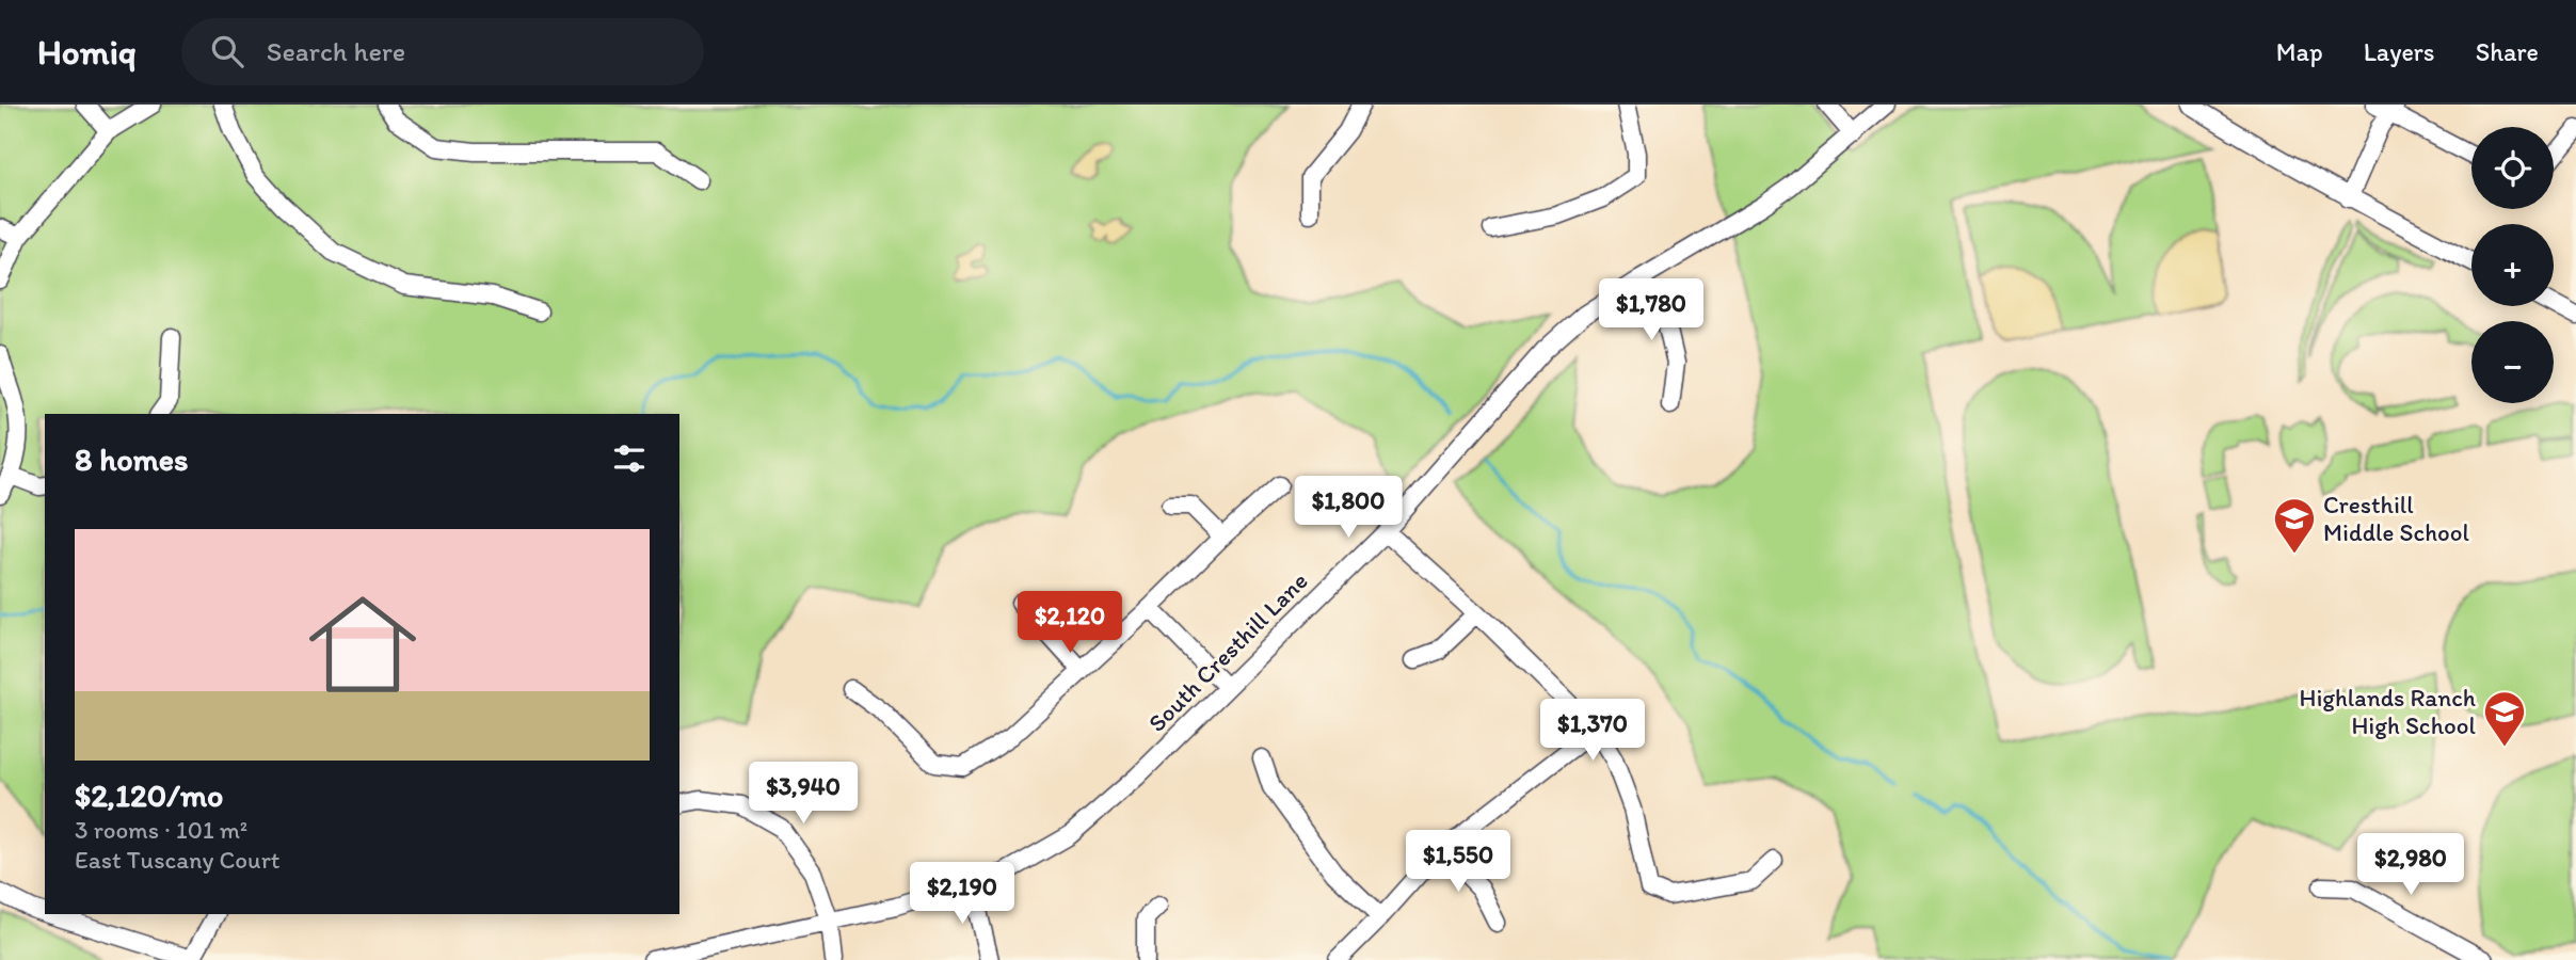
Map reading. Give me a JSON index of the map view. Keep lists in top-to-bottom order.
{
  "streets": {
    "street": ["South Cresthill Lane"]
  },
  "places": {
    "school or university": ["Cresthill Middle School", "Highlands Ranch High School"]
  },
  "page": {
    "header": "Homiq",
    "search": "Search here",
    "nav": ["Map", "Layers", "Share"],
    "map_buttons": ["+", "−"],
    "price": [
      "$1,780",
      "$1,800",
      "$2,120",
      "$1,370",
      "$3,940",
      "$1,550",
      "$2,980",
      "$2,190"
    ],
    "heading": "8 homes",
    "list": [
      {
        "name": "$2,120/mo",
        "note": "3 rooms · 101 m² · East Tuscany Court"
      }
    ]
  }
}
